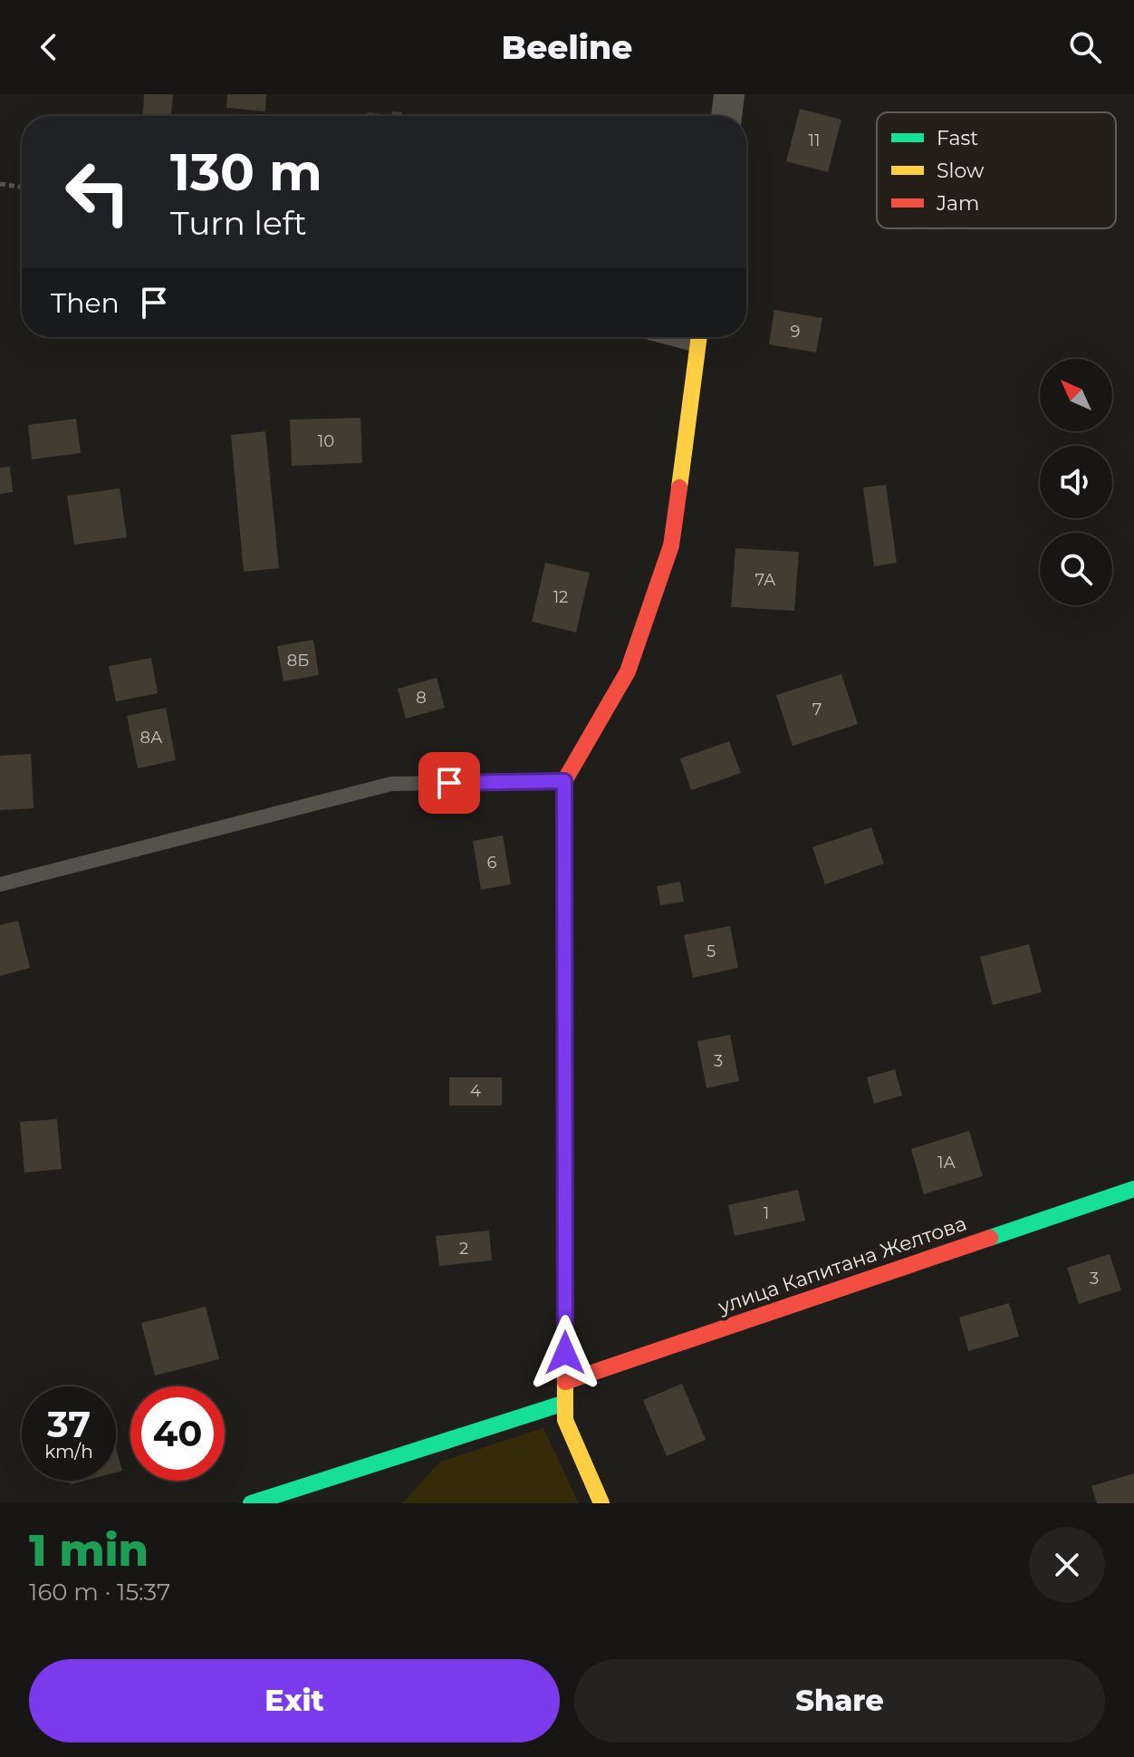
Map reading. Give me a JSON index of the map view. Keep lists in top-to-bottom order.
{
  "streets": {
    "street": ["улица Капитана Желтова"]
  },
  "house_numbers": [
    "11",
    "9",
    "10",
    "7А",
    "12",
    "8Б",
    "8",
    "7",
    "8А",
    "6",
    "5",
    "3",
    "4",
    "1А",
    "1",
    "2",
    "3"
  ],
  "legend": ["Fast", "Slow", "Jam"],
  "north": "top left",
  "page": {
    "header": "Beeline",
    "turn": ["130 m", "Turn left"],
    "then": "Then",
    "speed": "37 km/h",
    "limit": "40",
    "heading": ["1 min", "160 m · 15:37"],
    "buttons": ["Exit", "Share"]
  }
}
